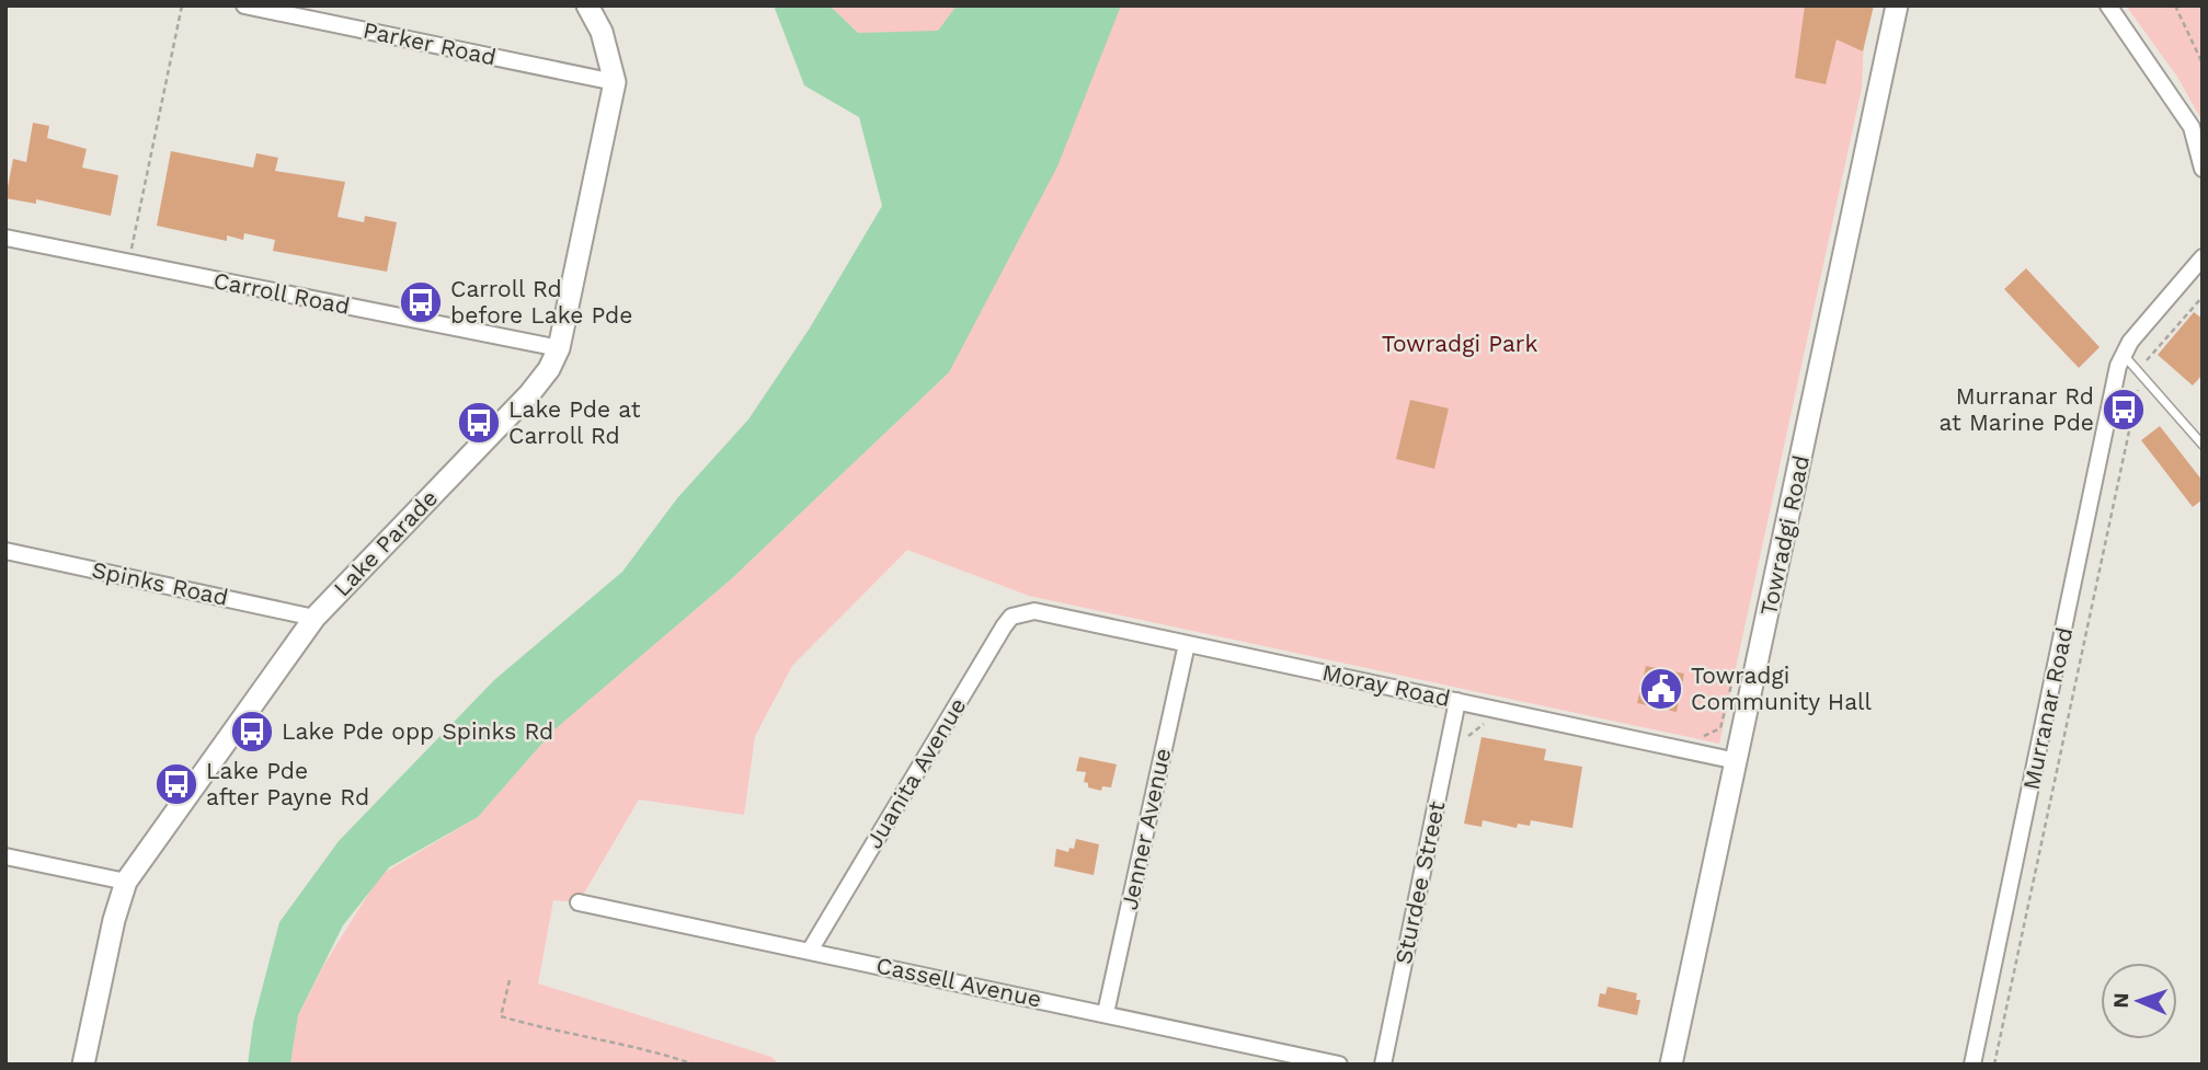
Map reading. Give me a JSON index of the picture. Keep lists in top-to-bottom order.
{
  "streets": {
    "main road": ["Towradgi Road", "Lake Parade"],
    "street": [
      "Parker Road",
      "Carroll Road",
      "Spinks Road",
      "Moray Road",
      "Murranar Road",
      "Juanita Avenue",
      "Jenner Avenue",
      "Sturdee Street",
      "Cassell Avenue"
    ]
  },
  "crossings": [
    ["Parker Road", "Lake Parade"],
    ["Carroll Road", "Lake Parade"],
    ["Towradgi Road", "Moray Road"],
    ["Lake Parade", "Spinks Road"],
    ["Moray Road", "Juanita Avenue"],
    ["Moray Road", "Jenner Avenue"],
    ["Moray Road", "Sturdee Street"],
    ["Juanita Avenue", "Cassell Avenue"],
    ["Jenner Avenue", "Cassell Avenue"]
  ],
  "parks": ["Towradgi Park"],
  "places": {
    "bus stop": [
      "Carroll Rd before Lake Pde",
      "Murranar Rd at Marine Pde",
      "Lake Pde at Carroll Rd",
      "Lake Pde opp Spinks Rd",
      "Lake Pde after Payne Rd"
    ],
    "public building": ["Towradgi Community Hall"]
  },
  "north": "left"
}
